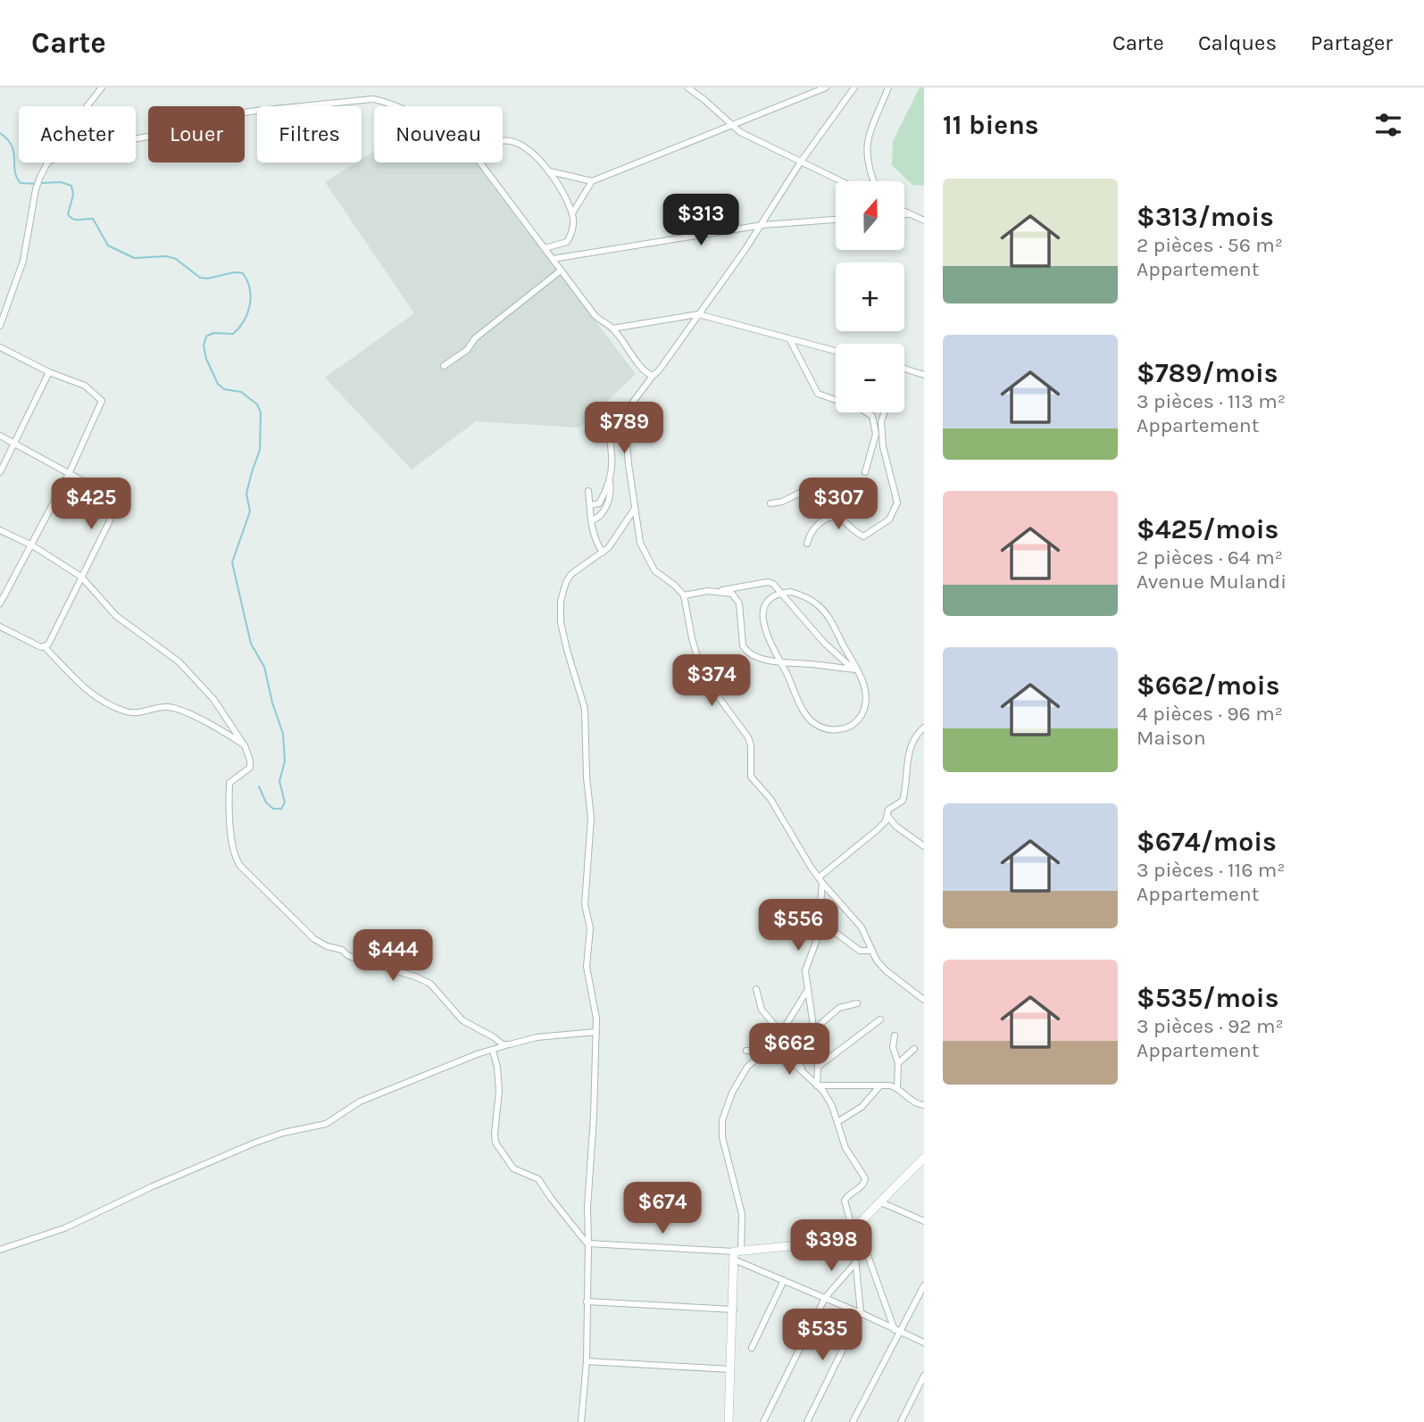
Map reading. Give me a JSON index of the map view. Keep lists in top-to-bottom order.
{
  "north": "top",
  "page": {
    "header": "Carte",
    "nav": ["Carte", "Calques", "Partager"],
    "heading": "11 biens",
    "chip": [
      "Acheter",
      "Louer",
      "Filtres",
      "Nouveau"
    ],
    "list": [
      {
        "name": "$313/mois",
        "note": "2 pièces · 56 m² · Appartement"
      },
      {
        "name": "$789/mois",
        "note": "3 pièces · 113 m² · Appartement"
      },
      {
        "name": "$425/mois",
        "note": "2 pièces · 64 m² · Avenue Mulandi"
      },
      {
        "name": "$662/mois",
        "note": "4 pièces · 96 m² · Maison"
      },
      {
        "name": "$674/mois",
        "note": "3 pièces · 116 m² · Appartement"
      },
      {
        "name": "$535/mois",
        "note": "3 pièces · 92 m² · Appartement"
      }
    ],
    "map_buttons": ["+", "−"],
    "price": [
      "$313",
      "$789",
      "$425",
      "$307",
      "$374",
      "$556",
      "$444",
      "$662",
      "$674",
      "$398",
      "$535"
    ]
  }
}
